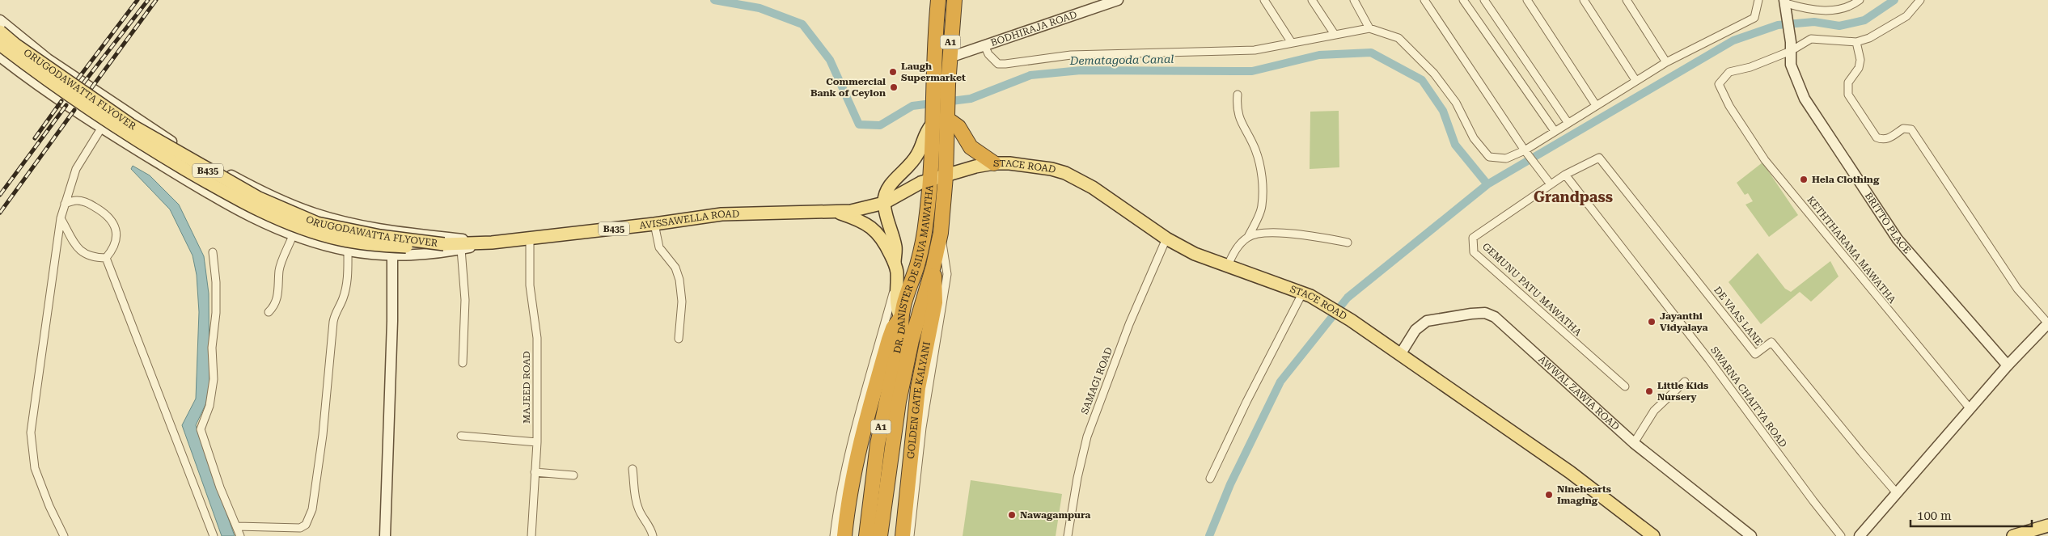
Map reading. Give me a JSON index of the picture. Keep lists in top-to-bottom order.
{
  "streets": {
    "highway": ["A1", "DR. DANISTER DE SILVA MAWATHA", "GOLDEN GATE KALYANI"],
    "main road": [
      "ORUGODAWATTA FLYOVER",
      "STACE ROAD",
      "B435",
      "AVISSAWELLA ROAD"
    ],
    "street": [
      "BODHIRAJA ROAD",
      "BRITTO PLACE",
      "KETHTHARAMA MAWATHA",
      "GEMUNU PATU MAWATHA",
      "DE VAAS LANE",
      "SAMAGI ROAD",
      "MAJEED ROAD",
      "AWWAL ZAWIA ROAD",
      "SWARNA CHAITYA ROAD"
    ]
  },
  "crossings": [
    ["BODHIRAJA ROAD", "DR. DANISTER DE SILVA MAWATHA"],
    ["ORUGODAWATTA FLYOVER", "AVISSAWELLA ROAD"],
    ["STACE ROAD", "AVISSAWELLA ROAD"],
    ["STACE ROAD", "DR. DANISTER DE SILVA MAWATHA"],
    ["STACE ROAD", "SAMAGI ROAD"],
    ["STACE ROAD", "AWWAL ZAWIA ROAD"],
    ["AVISSAWELLA ROAD", "DR. DANISTER DE SILVA MAWATHA"],
    ["AVISSAWELLA ROAD", "MAJEED ROAD"],
    ["BRITTO PLACE", "KETHTHARAMA MAWATHA"],
    ["DR. DANISTER DE SILVA MAWATHA", "GOLDEN GATE KALYANI"],
    ["GEMUNU PATU MAWATHA", "DE VAAS LANE"],
    ["GEMUNU PATU MAWATHA", "SWARNA CHAITYA ROAD"]
  ],
  "districts": ["Grandpass"],
  "water": ["Dematagoda Canal"],
  "places": [
    "Laugh Supermarket",
    "Commercial Bank of Ceylon",
    "Hela Clothing",
    "Jayanthi Vidyalaya",
    "Little Kids Nursery",
    "Ninehearts Imaging",
    "Nawagampura"
  ],
  "scale_bar": "100 m"
}
